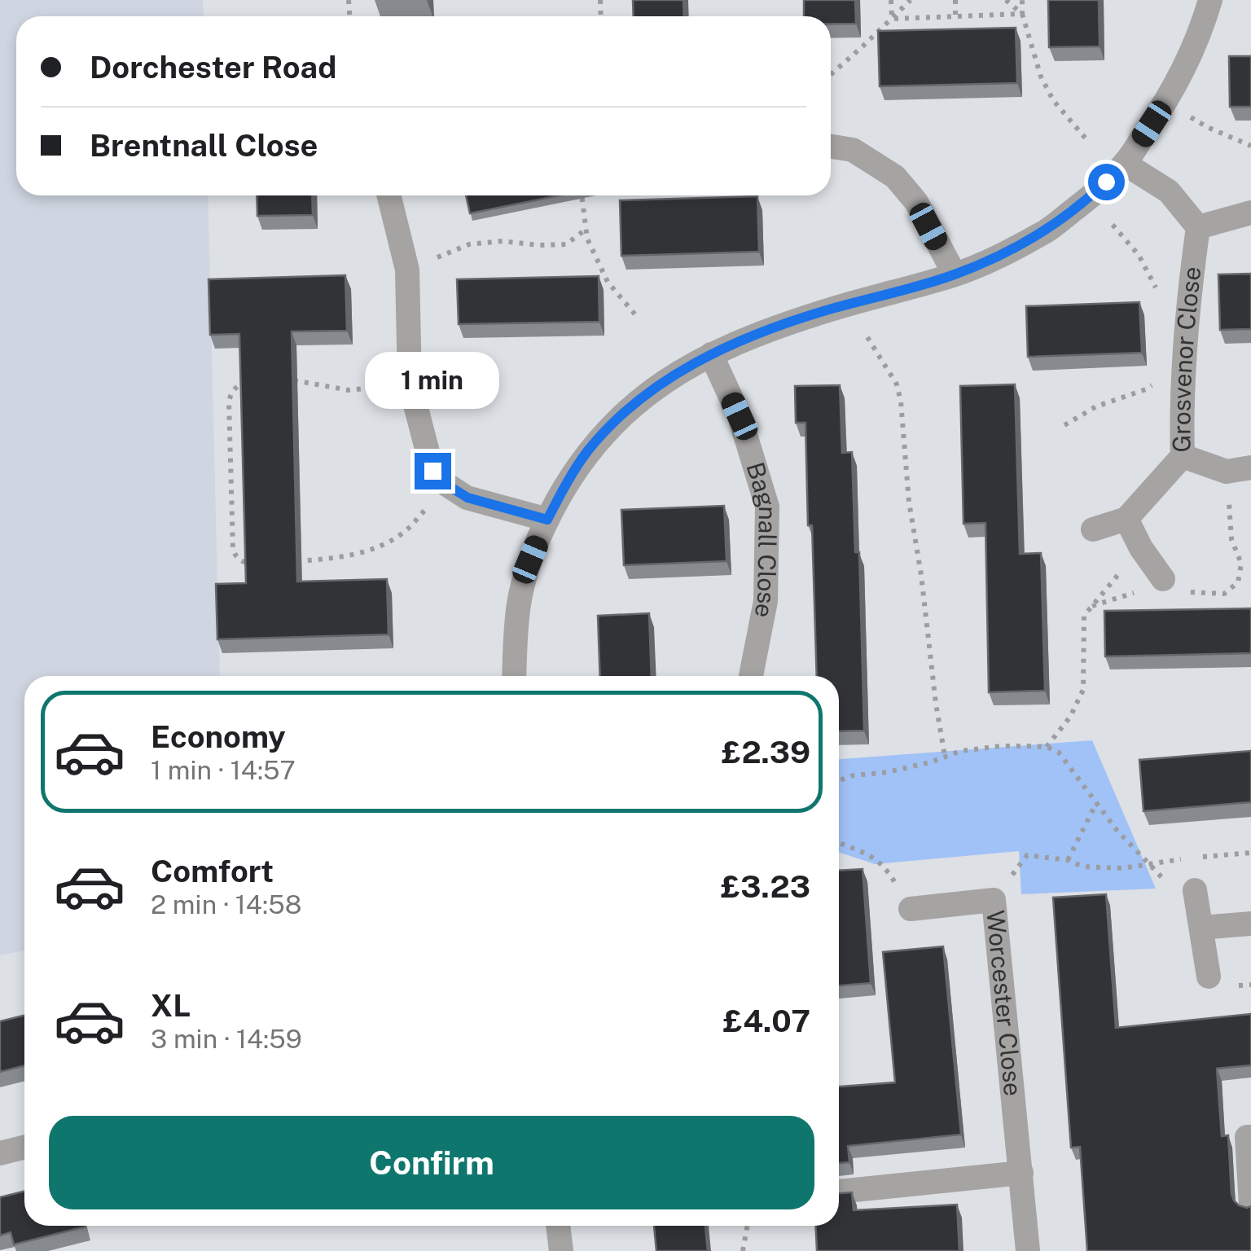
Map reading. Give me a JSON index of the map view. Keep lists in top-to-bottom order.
{
  "streets": {
    "street": ["Grosvenor Close", "Bagnall Close", "Worcester Close"]
  },
  "page": {
    "banner": ["Dorchester Road", "Brentnall Close"],
    "bubble": "1 min",
    "list": [
      {
        "name": "Economy",
        "note": "1 min · 14:57",
        "value": "£2.39"
      },
      {
        "name": "Comfort",
        "note": "2 min · 14:58",
        "value": "£3.23"
      },
      {
        "name": "XL",
        "note": "3 min · 14:59",
        "value": "£4.07"
      }
    ],
    "buttons": "Confirm"
  }
}
